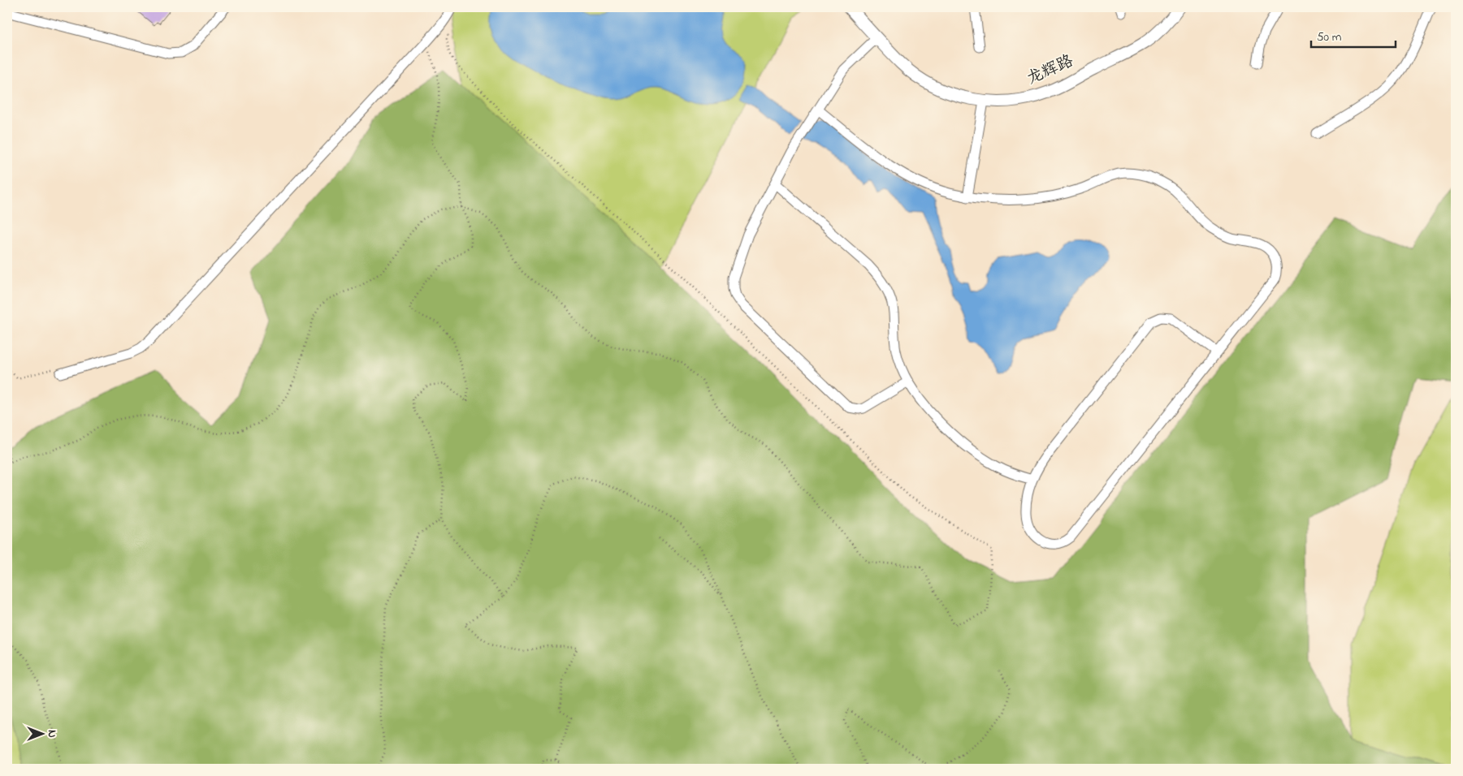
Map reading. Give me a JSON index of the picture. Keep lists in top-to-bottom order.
{
  "streets": {
    "street": ["龙辉路"]
  },
  "scale_bar": "50 m",
  "north": "right"
}
